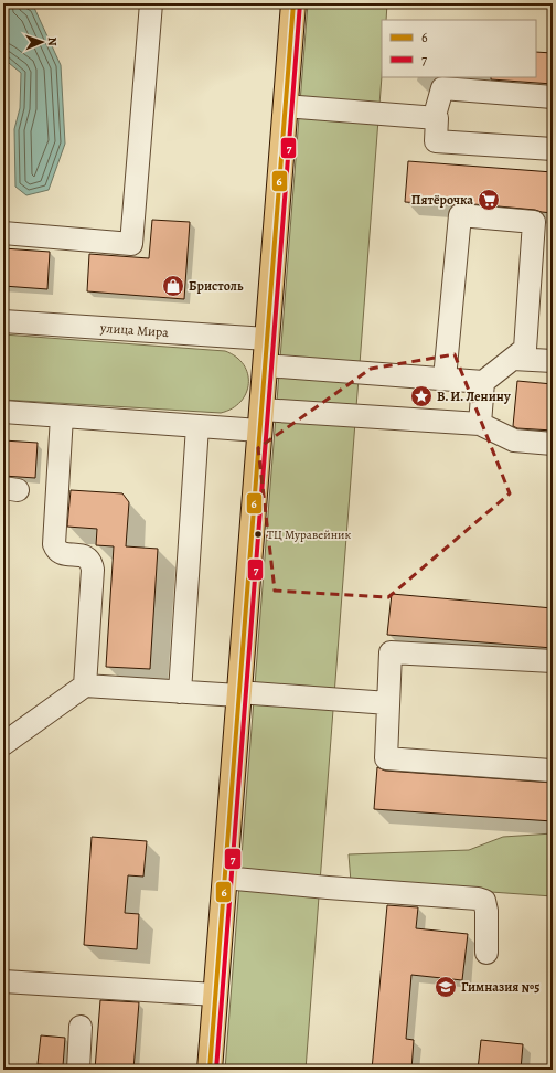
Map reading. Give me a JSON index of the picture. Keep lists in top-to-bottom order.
{
  "streets": {
    "street": ["улица Мира"]
  },
  "places": {
    "supermarket": ["Пятёрочка"],
    "shop": ["Бристоль"],
    "place": ["В. И. Ленину"],
    "other": ["ТЦ Муравейник"],
    "school or university": ["Гимназия №5"]
  },
  "lines": ["transit line 6", "transit line 7"],
  "legend": ["6", "7"],
  "north": "right"
}
